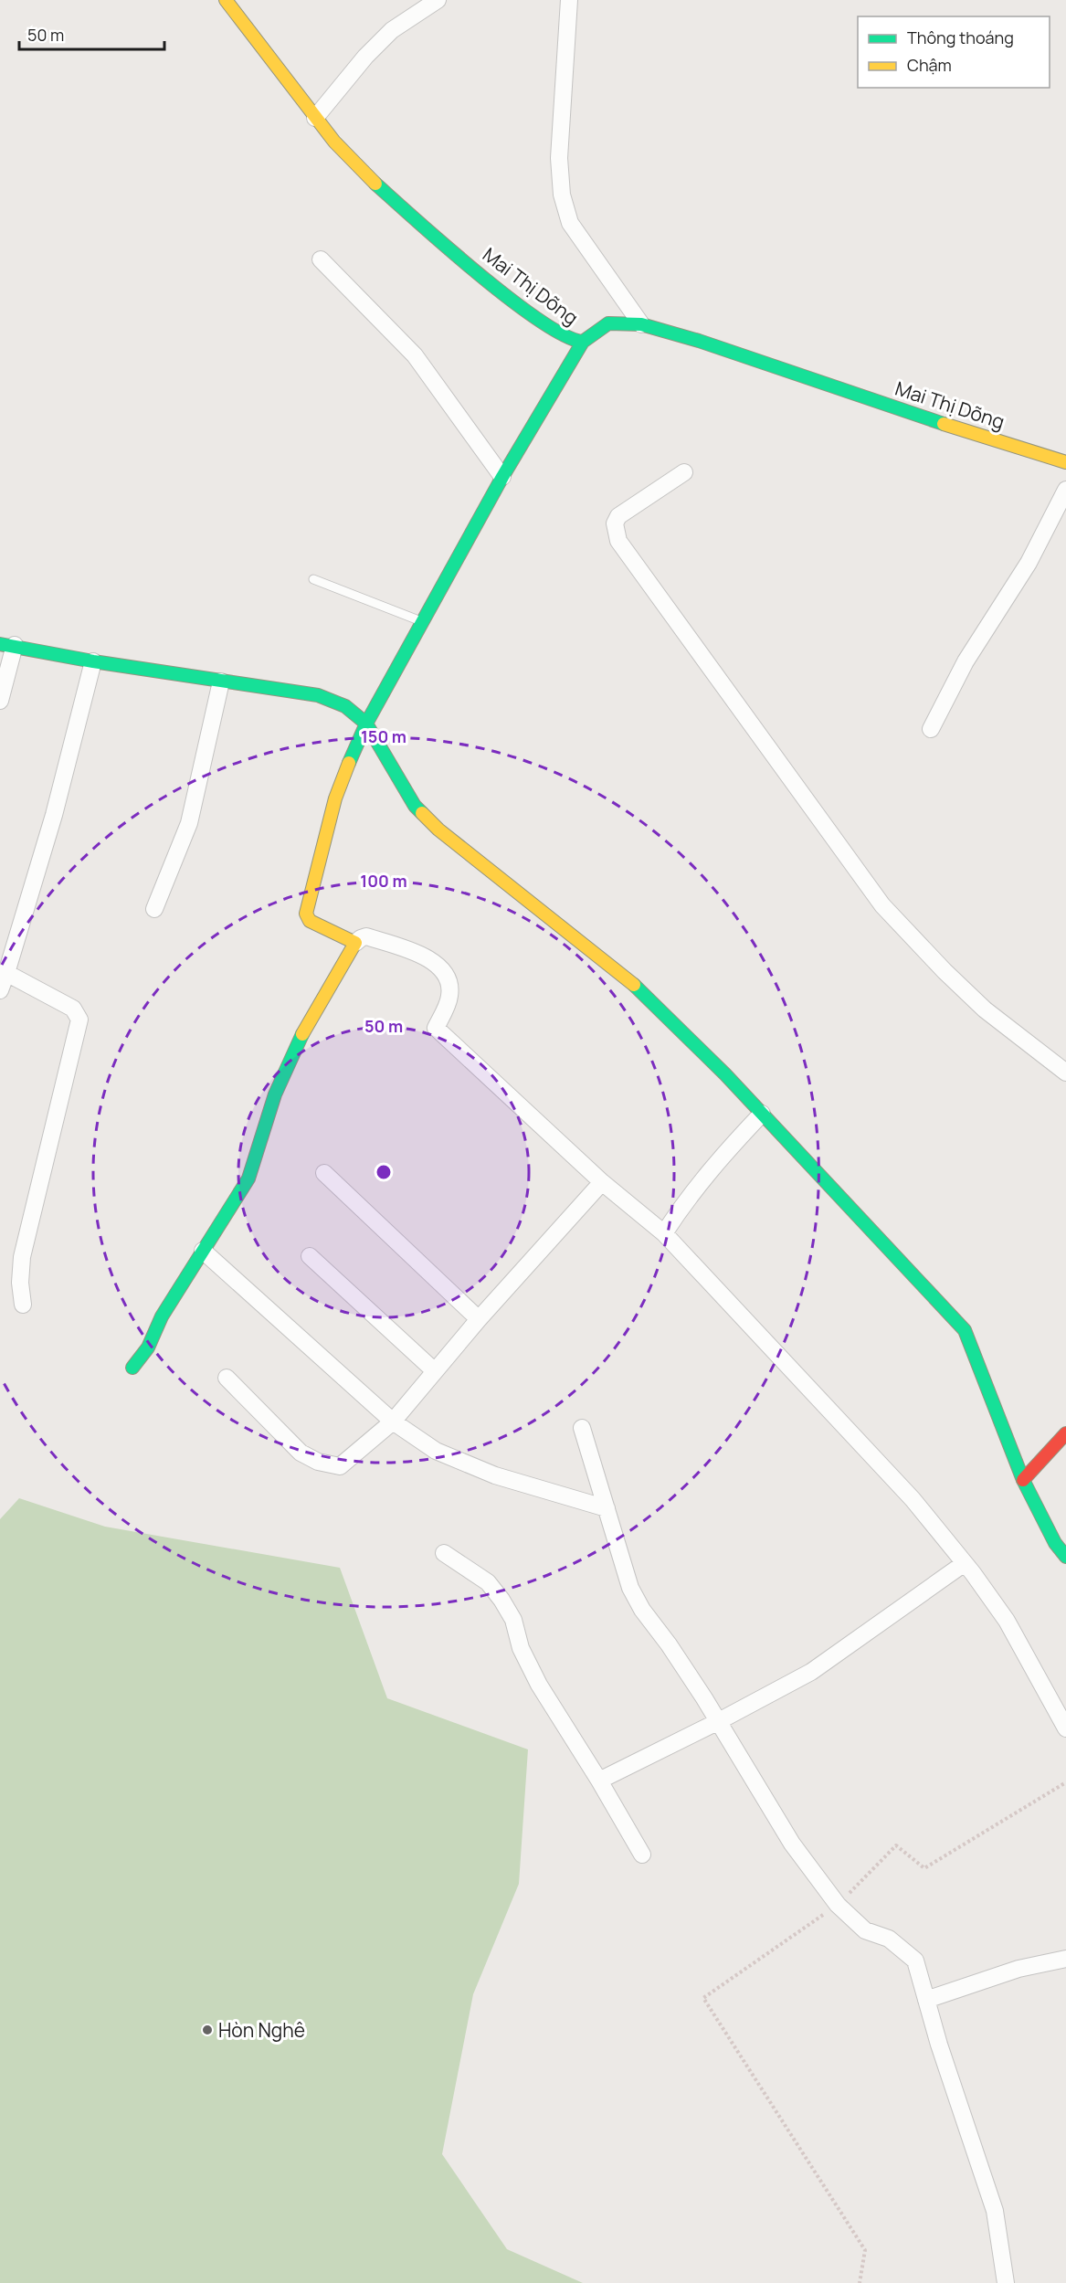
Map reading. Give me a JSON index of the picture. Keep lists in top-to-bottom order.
{
  "streets": {
    "street": ["Mai Thị Dõng"]
  },
  "places": ["Hòn Nghê"],
  "legend": ["Thông thoáng", "Chậm"],
  "scale_bar": "50 m",
  "rings": ["150 m", "100 m", "50 m"]
}
